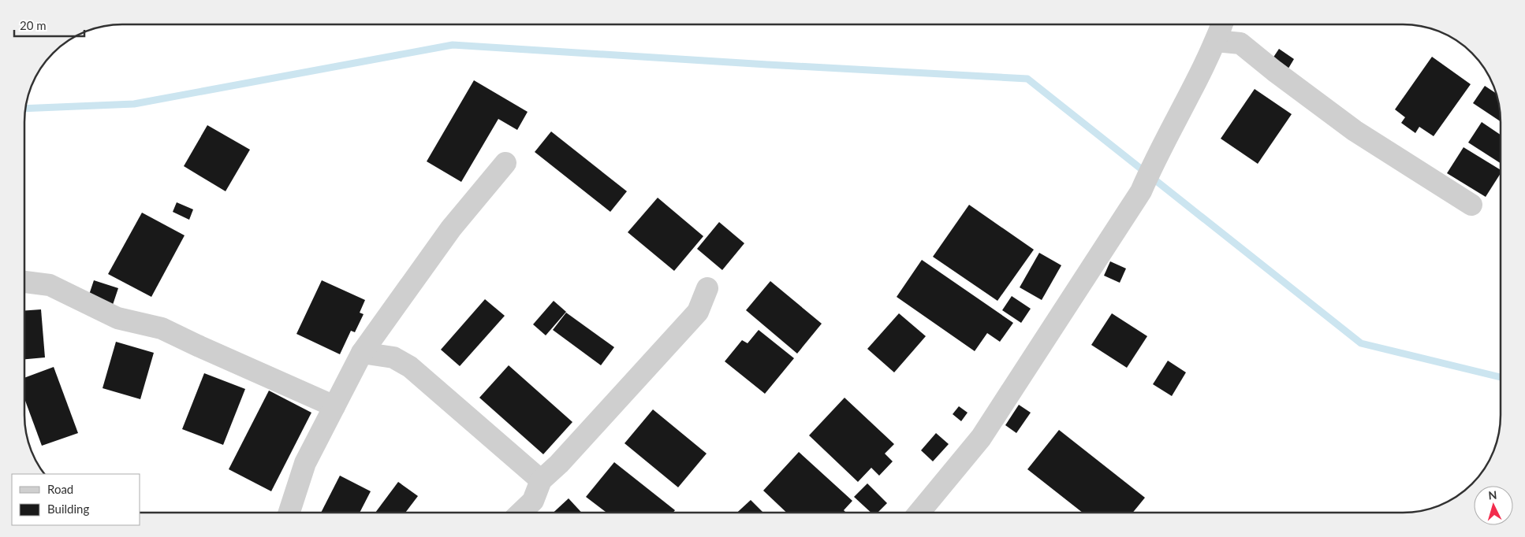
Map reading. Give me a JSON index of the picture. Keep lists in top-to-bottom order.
{
  "legend": ["Road", "Building"],
  "scale_bar": "20 m",
  "north": "top"
}
